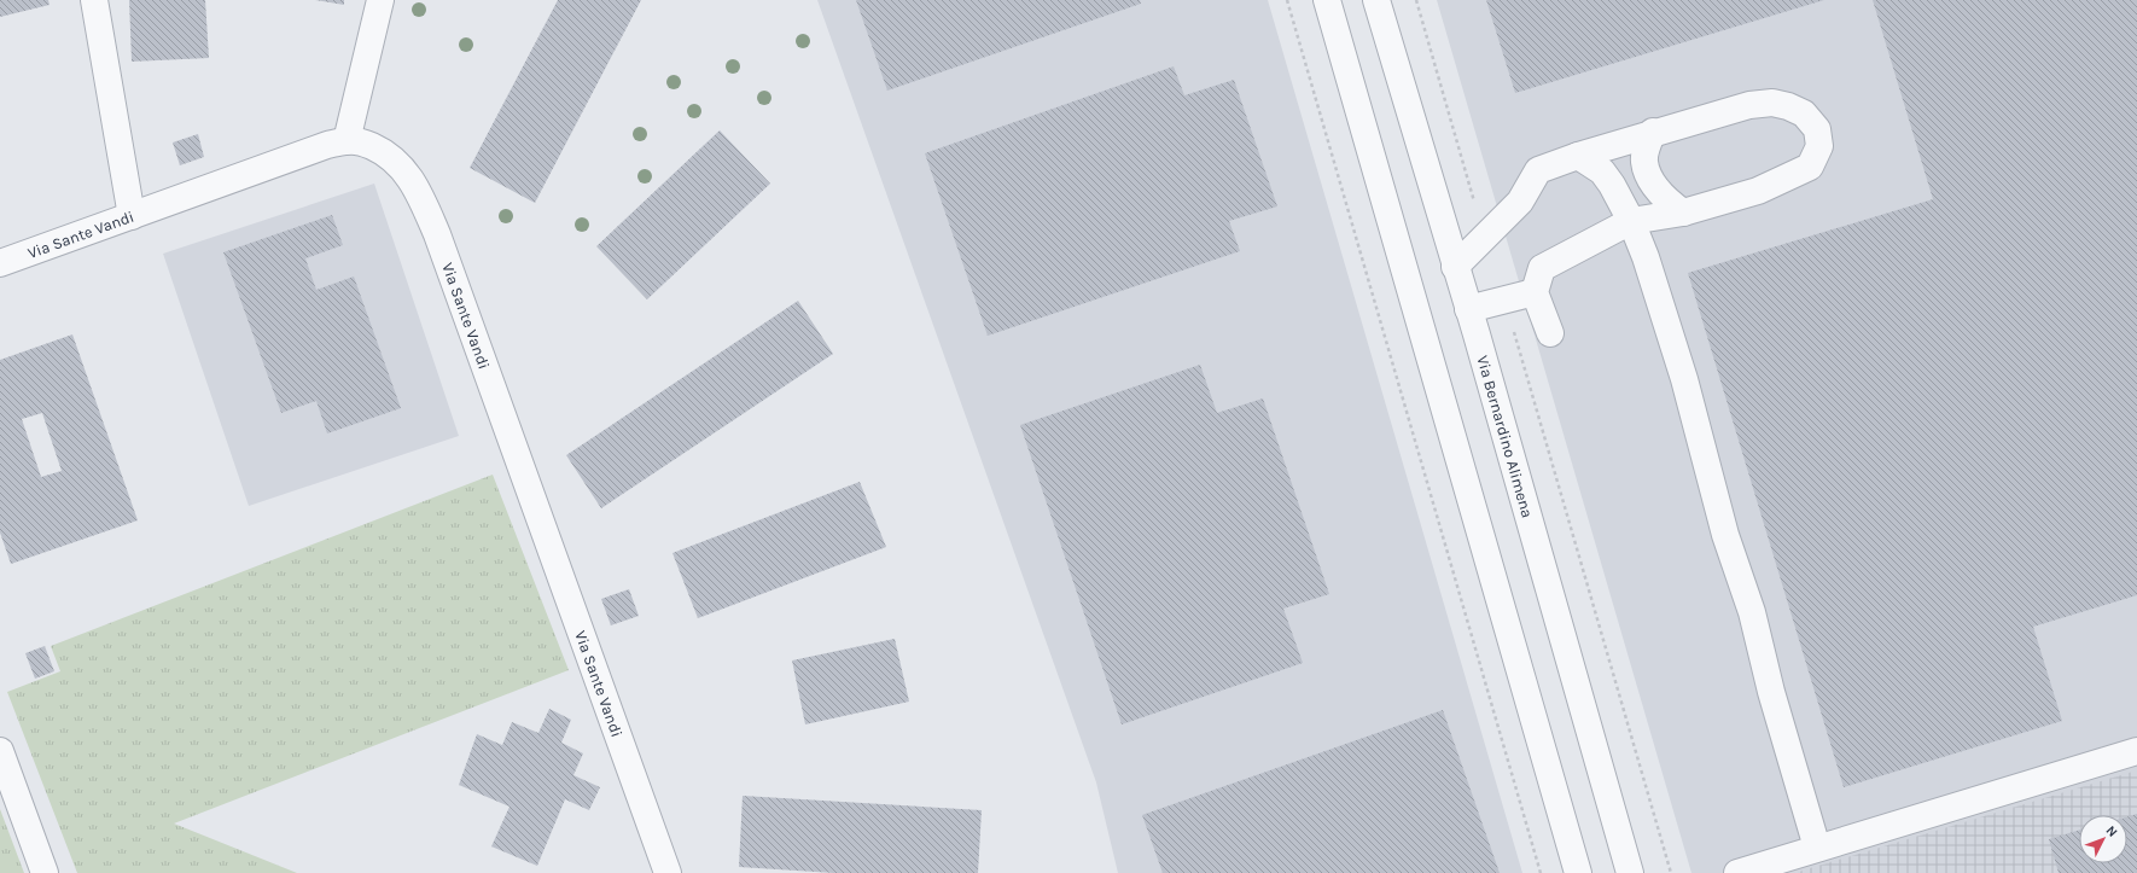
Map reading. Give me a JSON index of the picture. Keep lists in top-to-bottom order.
{
  "streets": {
    "street": ["Via Sante Vandi", "Via Bernardino Alimena"]
  },
  "north": "top right"
}
